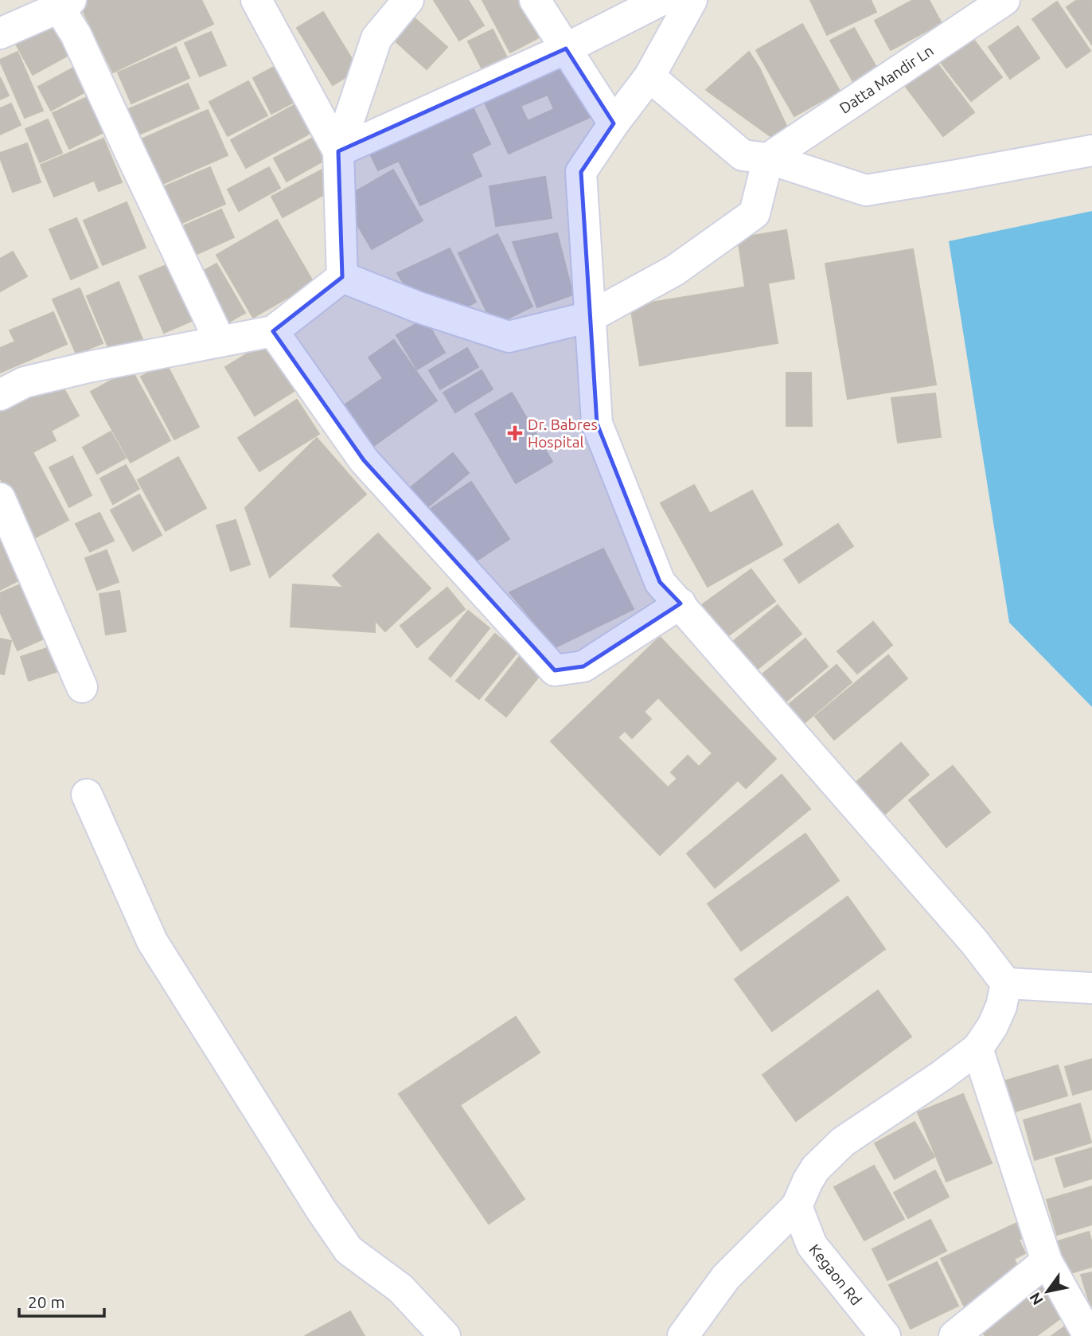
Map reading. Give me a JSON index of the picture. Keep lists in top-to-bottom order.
{
  "streets": {
    "street": ["Datta Mandir Ln", "Kegaon Rd"]
  },
  "places": {
    "health": ["Dr. Babres Hospital"]
  },
  "scale_bar": "20 m",
  "north": "bottom left"
}
